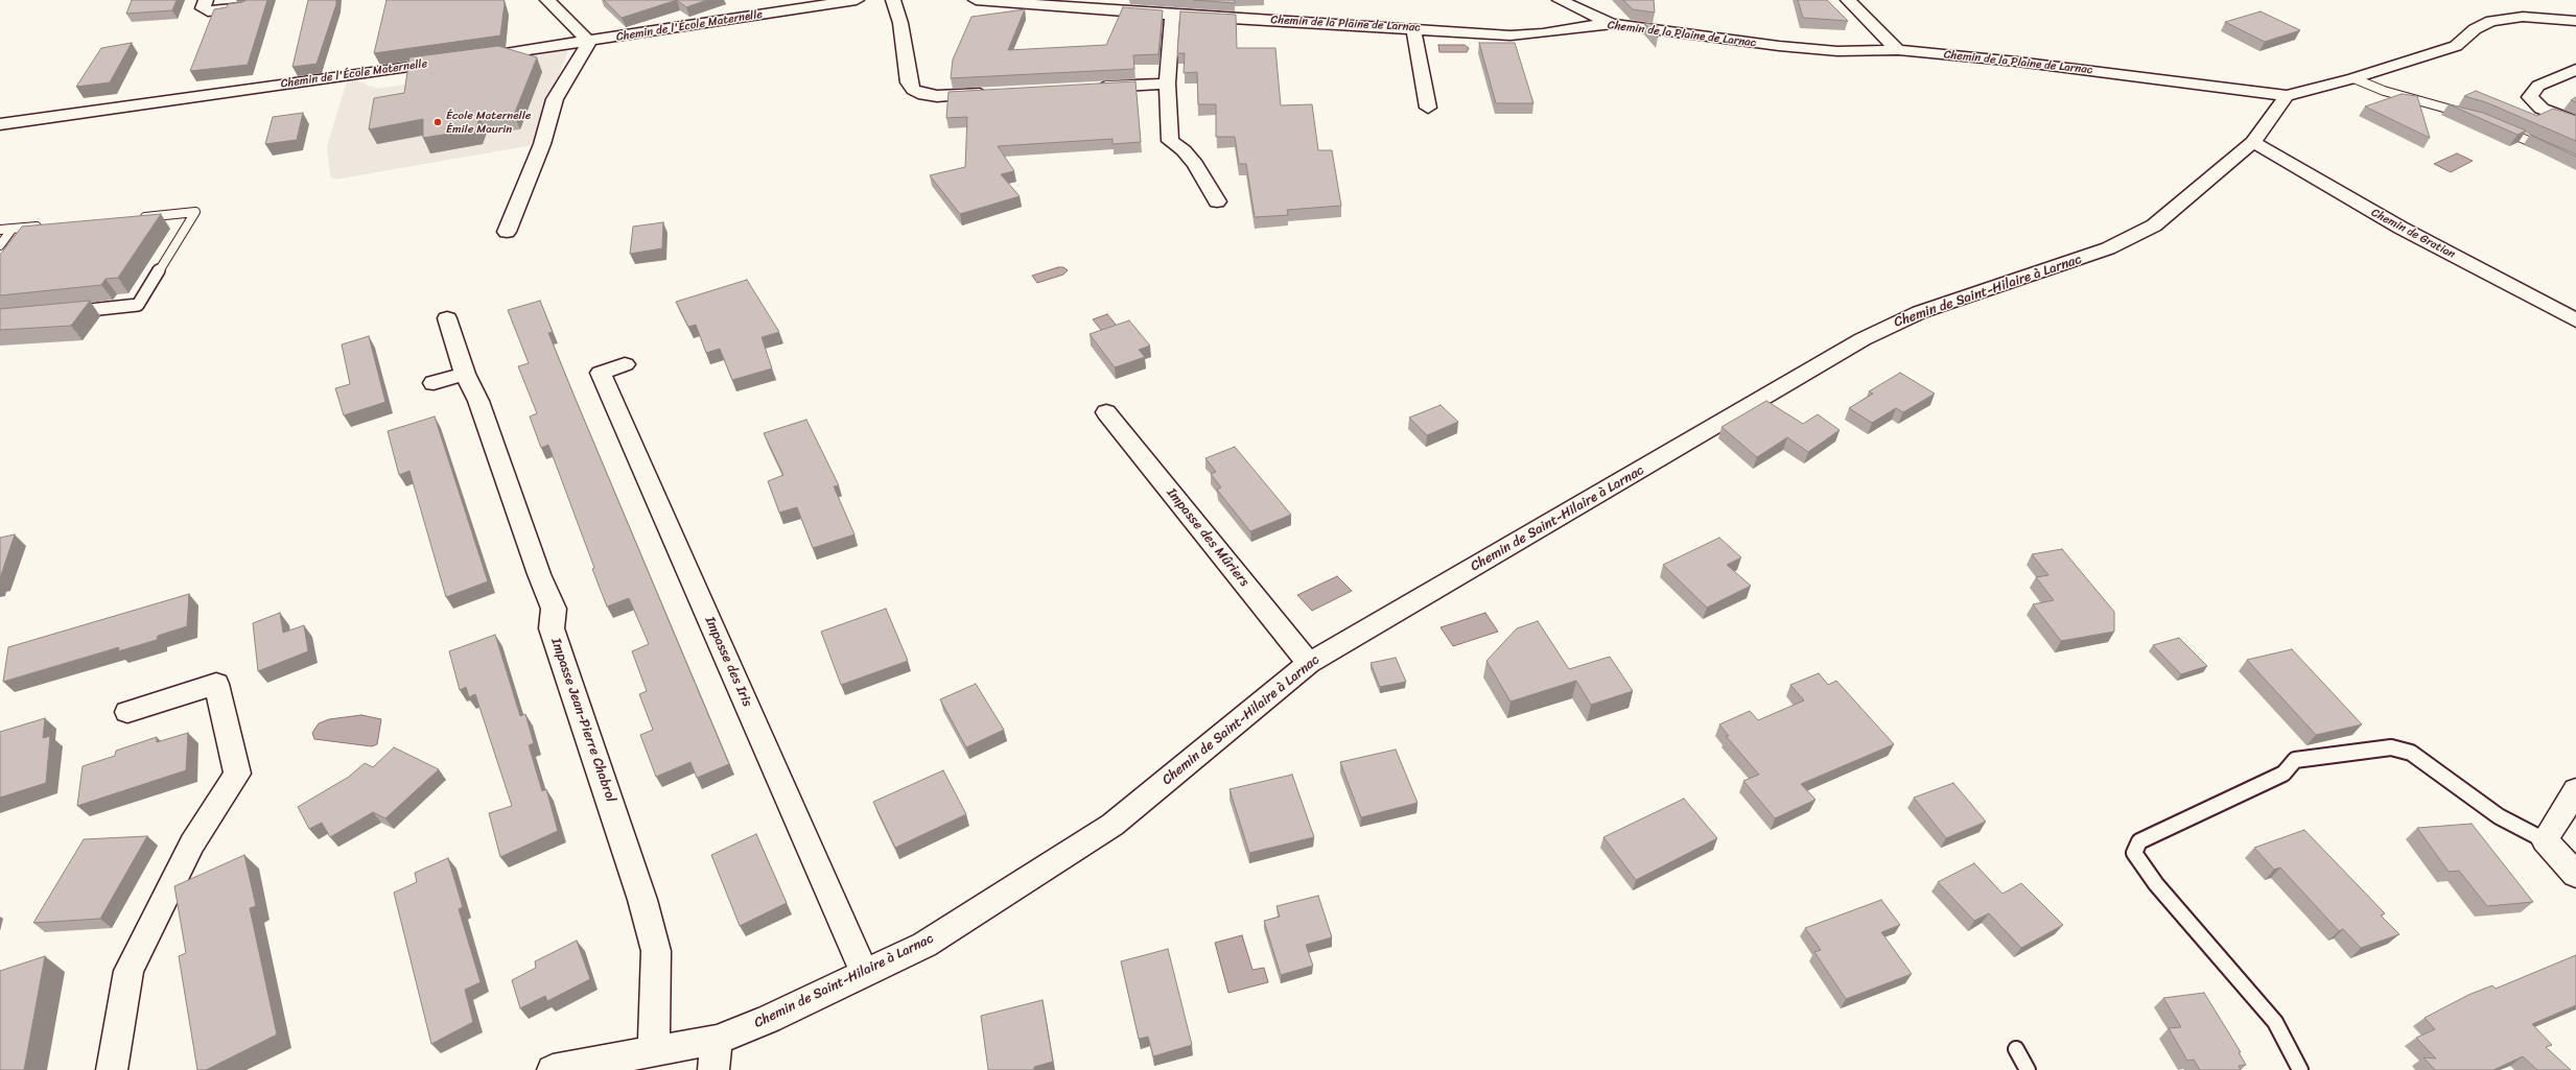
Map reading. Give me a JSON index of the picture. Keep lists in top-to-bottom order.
{
  "streets": {
    "street": [
      "Chemin de la Plaine de Larnac",
      "Chemin de l'École Maternelle",
      "Chemin de Gratian",
      "Chemin de Saint-Hilaire à Larnac",
      "Impasse des Mûriers",
      "Impasse des Iris",
      "Impasse Jean-Pierre Chabrol"
    ]
  },
  "crossings": [
    ["Chemin de la Plaine de Larnac", "Chemin de Saint-Hilaire à Larnac"],
    ["Chemin de Gratian", "Chemin de Saint-Hilaire à Larnac"],
    ["Chemin de Saint-Hilaire à Larnac", "Impasse des Mûriers"],
    ["Chemin de Saint-Hilaire à Larnac", "Impasse des Iris"],
    ["Chemin de Saint-Hilaire à Larnac", "Impasse Jean-Pierre Chabrol"]
  ],
  "places": ["École Maternelle Émile Maurin"]
}
